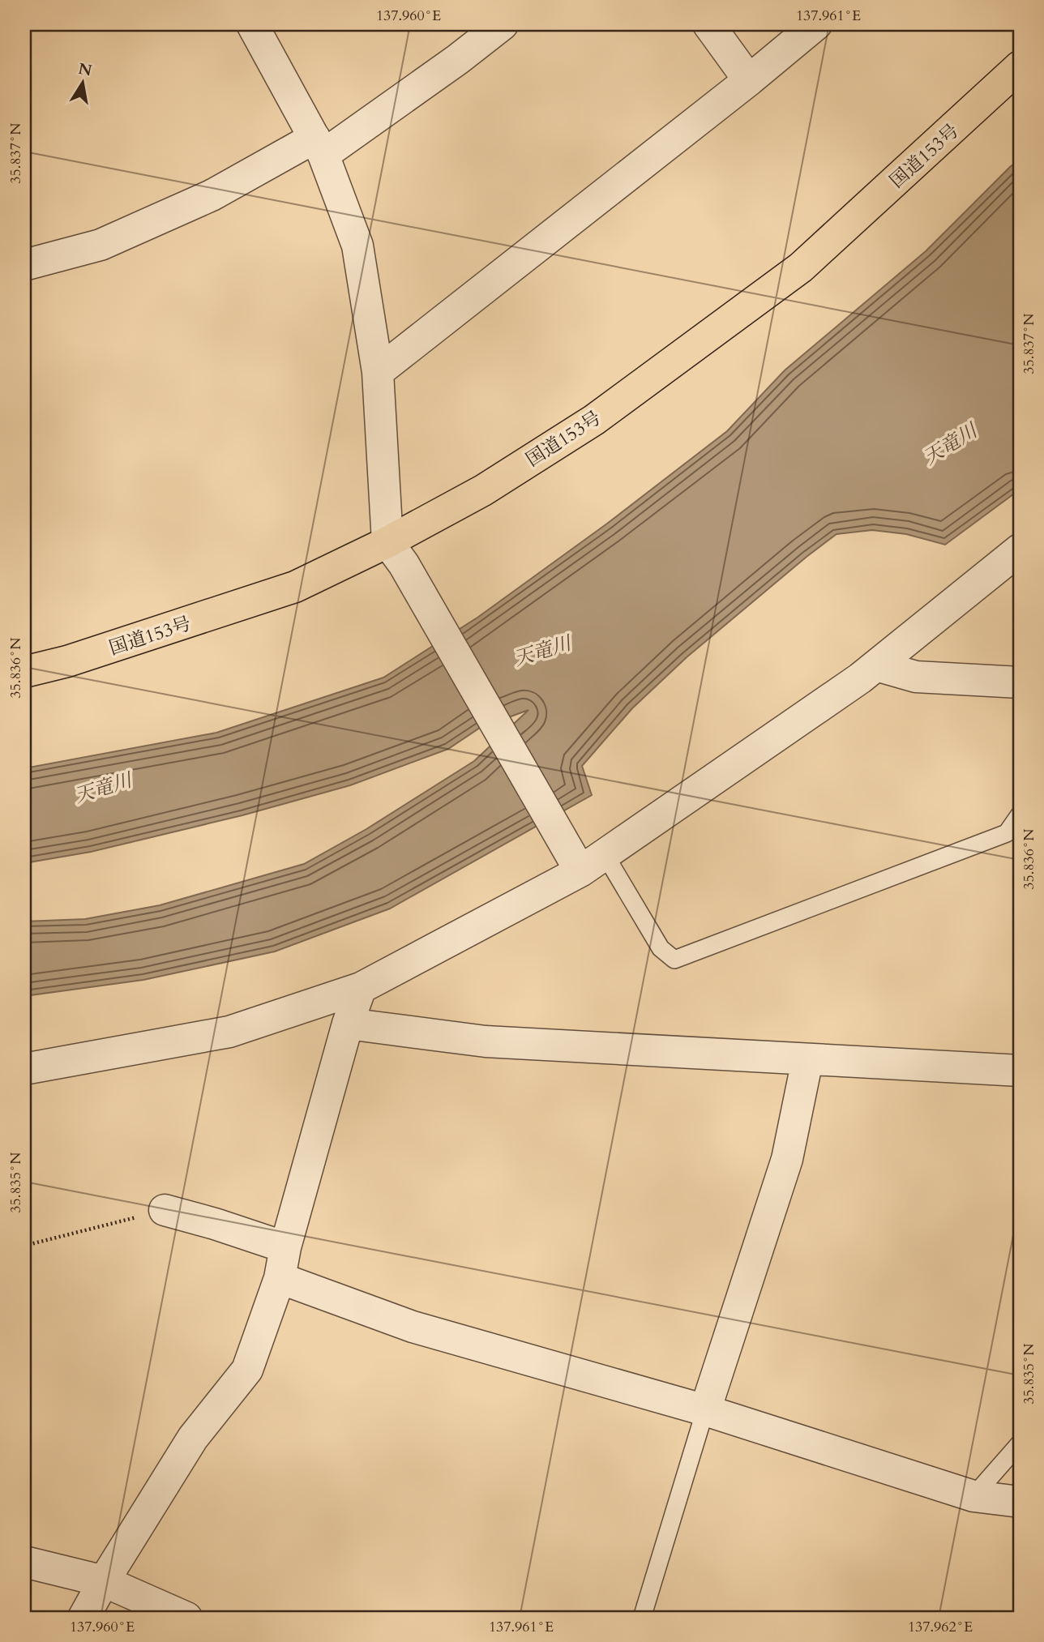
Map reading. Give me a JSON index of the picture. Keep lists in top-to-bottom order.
{
  "streets": {
    "highway": ["国道153号"]
  },
  "water": ["天竜川"],
  "north": "top",
  "coordinates": [
    "137.960°E",
    "137.961°E",
    "35.837°N",
    "35.836°N",
    "35.835°N",
    "137.962°E"
  ]
}
